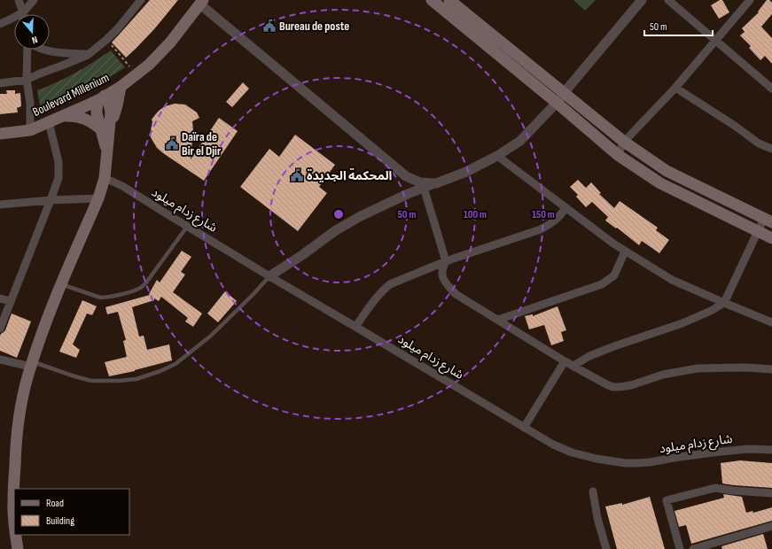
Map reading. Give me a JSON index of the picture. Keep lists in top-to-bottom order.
{
  "streets": {
    "main road": ["Boulevard Millenium"],
    "street": ["شارع زدام ميلود"]
  },
  "places": {
    "public building": ["Bureau de poste", "Daïra de Bir el Djir", "المحكمة الجديدة"]
  },
  "legend": ["Road", "Building"],
  "scale_bar": "50 m",
  "north": "bottom",
  "rings": ["50 m", "100 m", "150 m"]
}
